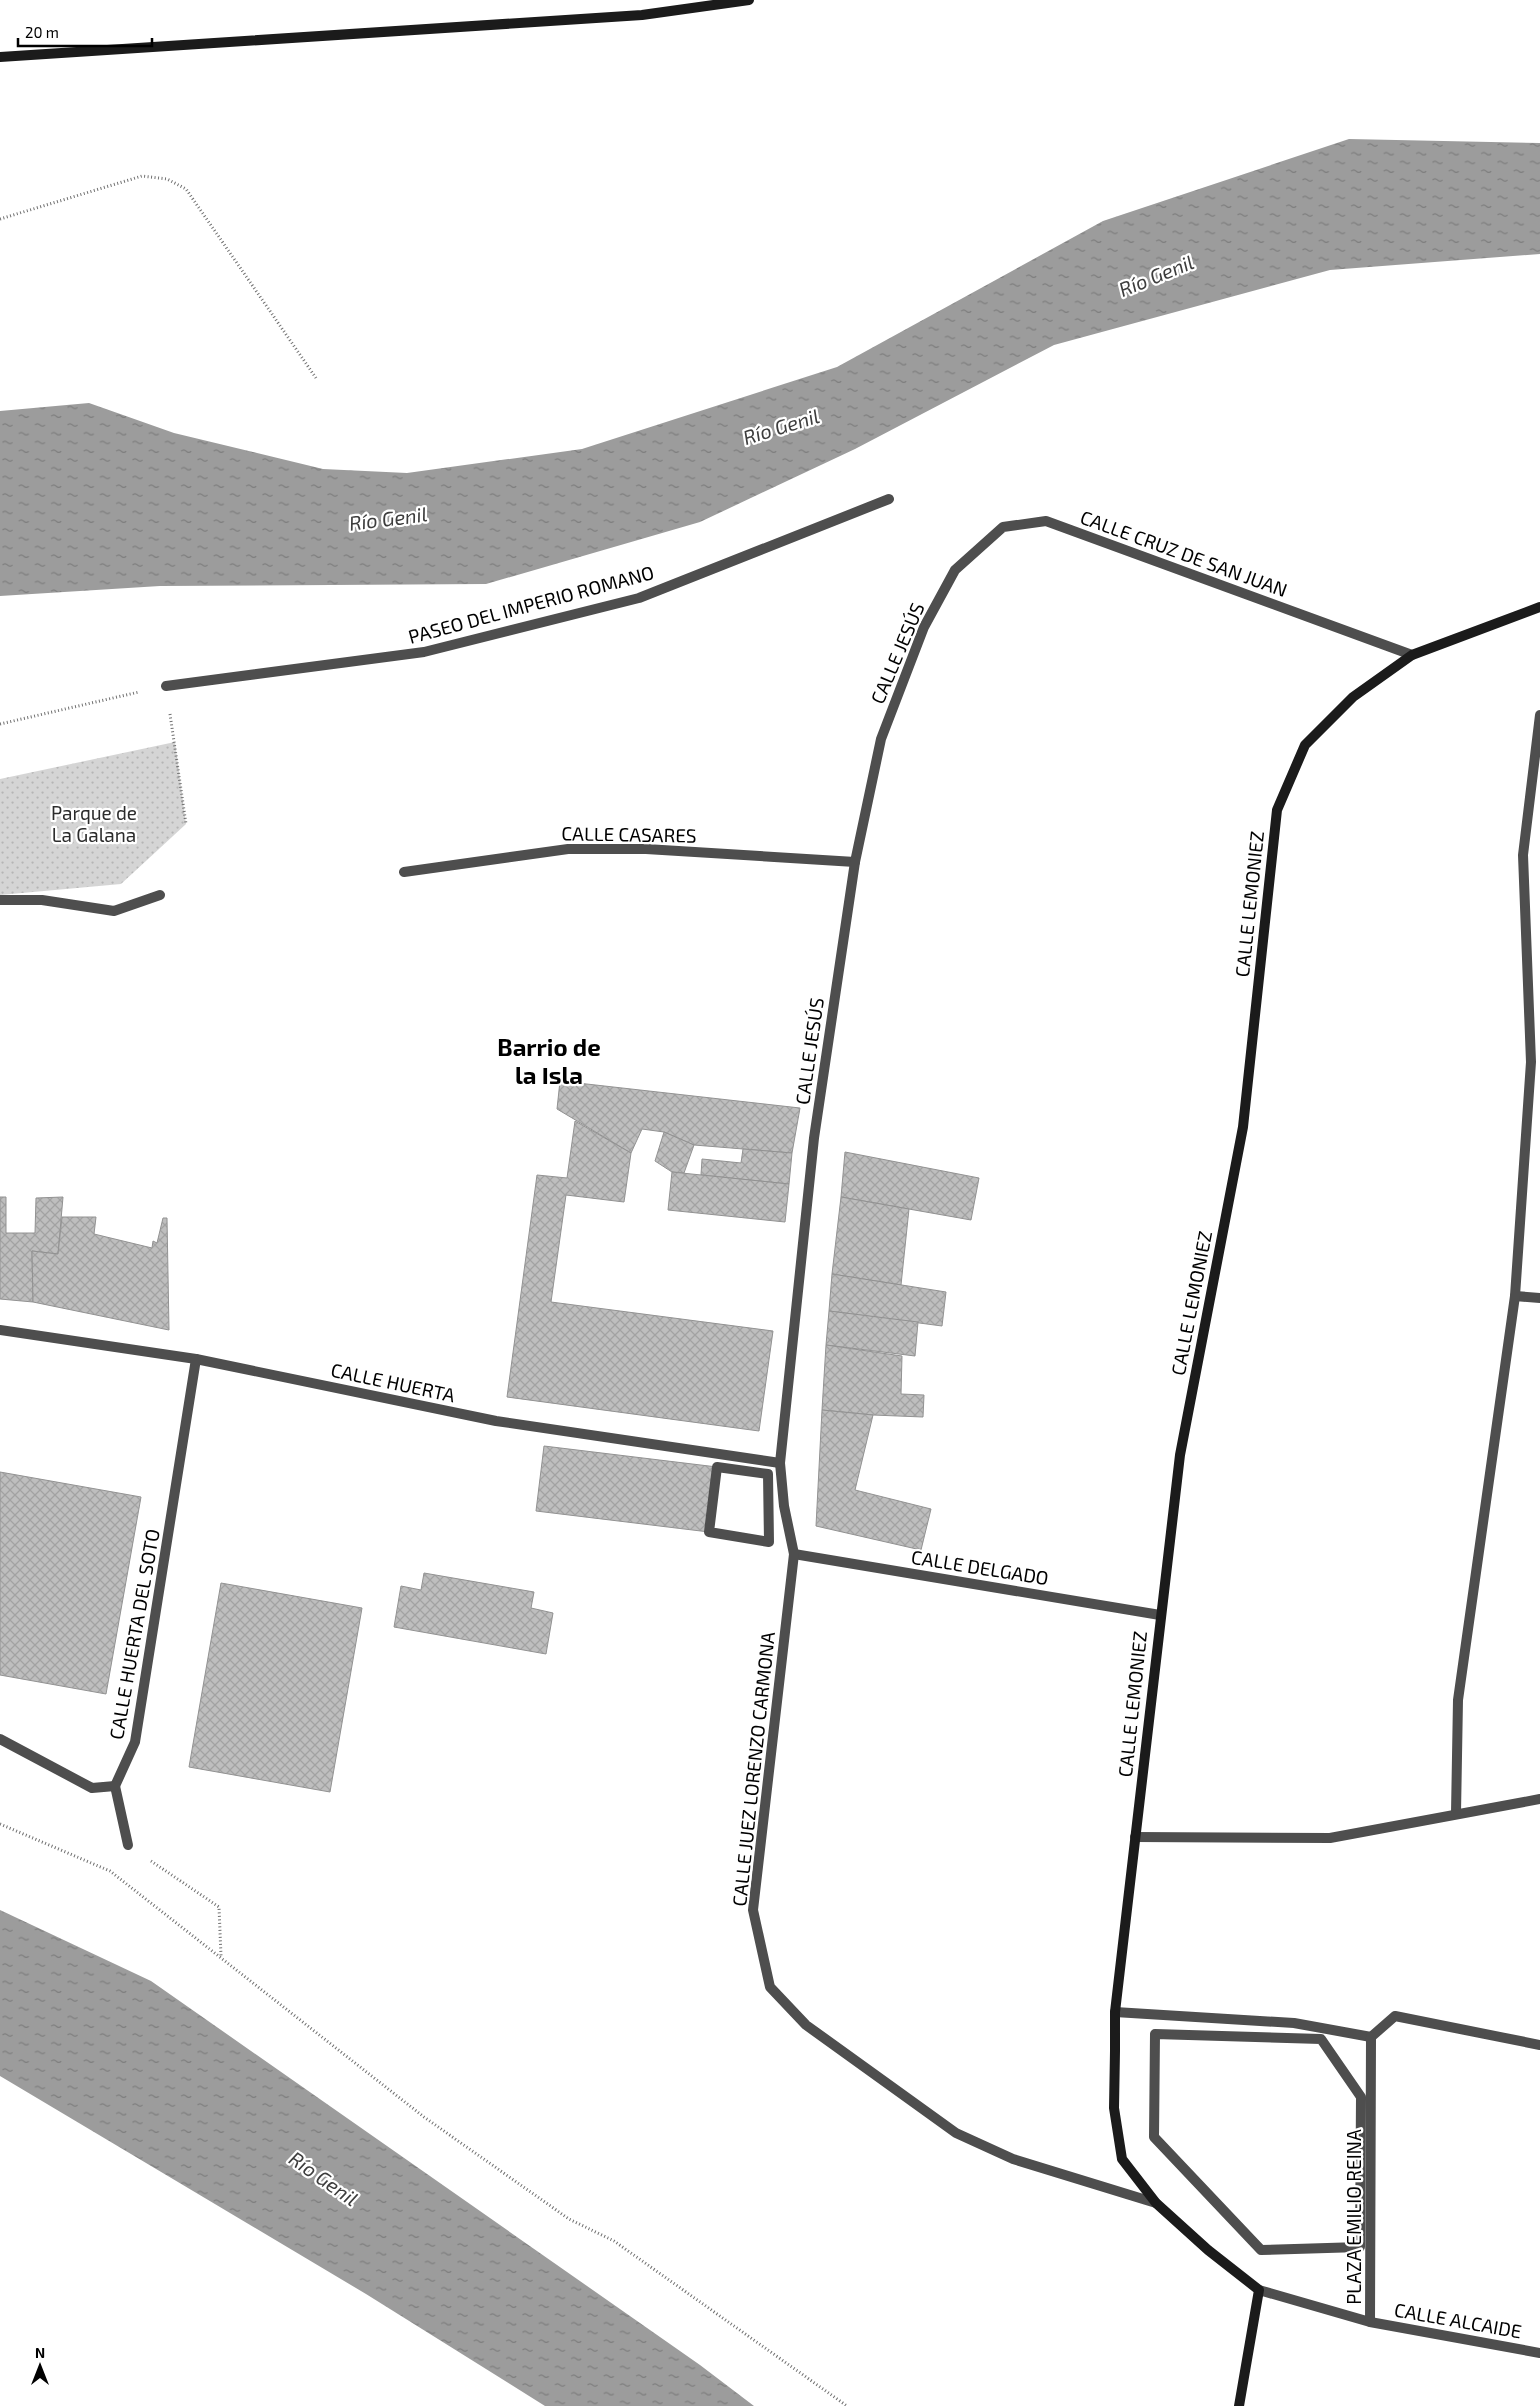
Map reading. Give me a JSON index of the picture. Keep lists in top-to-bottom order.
{
  "streets": {
    "street": [
      "CALLE CRUZ DE SAN JUAN",
      "PASEO DEL IMPERIO ROMANO",
      "CALLE JESÚS",
      "CALLE CASARES",
      "CALLE LEMONIEZ",
      "CALLE HUERTA",
      "CALLE DELGADO",
      "CALLE HUERTA DEL SOTO",
      "CALLE JUEZ LORENZO CARMONA",
      "PLAZA EMILIO REINA",
      "CALLE ALCAIDE"
    ]
  },
  "crossings": [
    ["CALLE CRUZ DE SAN JUAN", "CALLE JESÚS"],
    ["CALLE CRUZ DE SAN JUAN", "CALLE LEMONIEZ"],
    ["CALLE JESÚS", "CALLE CASARES"],
    ["CALLE JESÚS", "CALLE HUERTA"],
    ["CALLE JESÚS", "CALLE DELGADO"],
    ["CALLE JESÚS", "CALLE JUEZ LORENZO CARMONA"],
    ["CALLE LEMONIEZ", "CALLE DELGADO"],
    ["CALLE LEMONIEZ", "PLAZA EMILIO REINA"],
    ["CALLE HUERTA", "CALLE HUERTA DEL SOTO"],
    ["CALLE DELGADO", "CALLE JUEZ LORENZO CARMONA"],
    ["CALLE JUEZ LORENZO CARMONA", "PLAZA EMILIO REINA"],
    ["PLAZA EMILIO REINA", "CALLE ALCAIDE"]
  ],
  "districts": ["Barrio de la Isla"],
  "water": ["Río Genil"],
  "parks": ["Parque de La Galana"],
  "scale_bar": "20 m",
  "north": "top"
}
